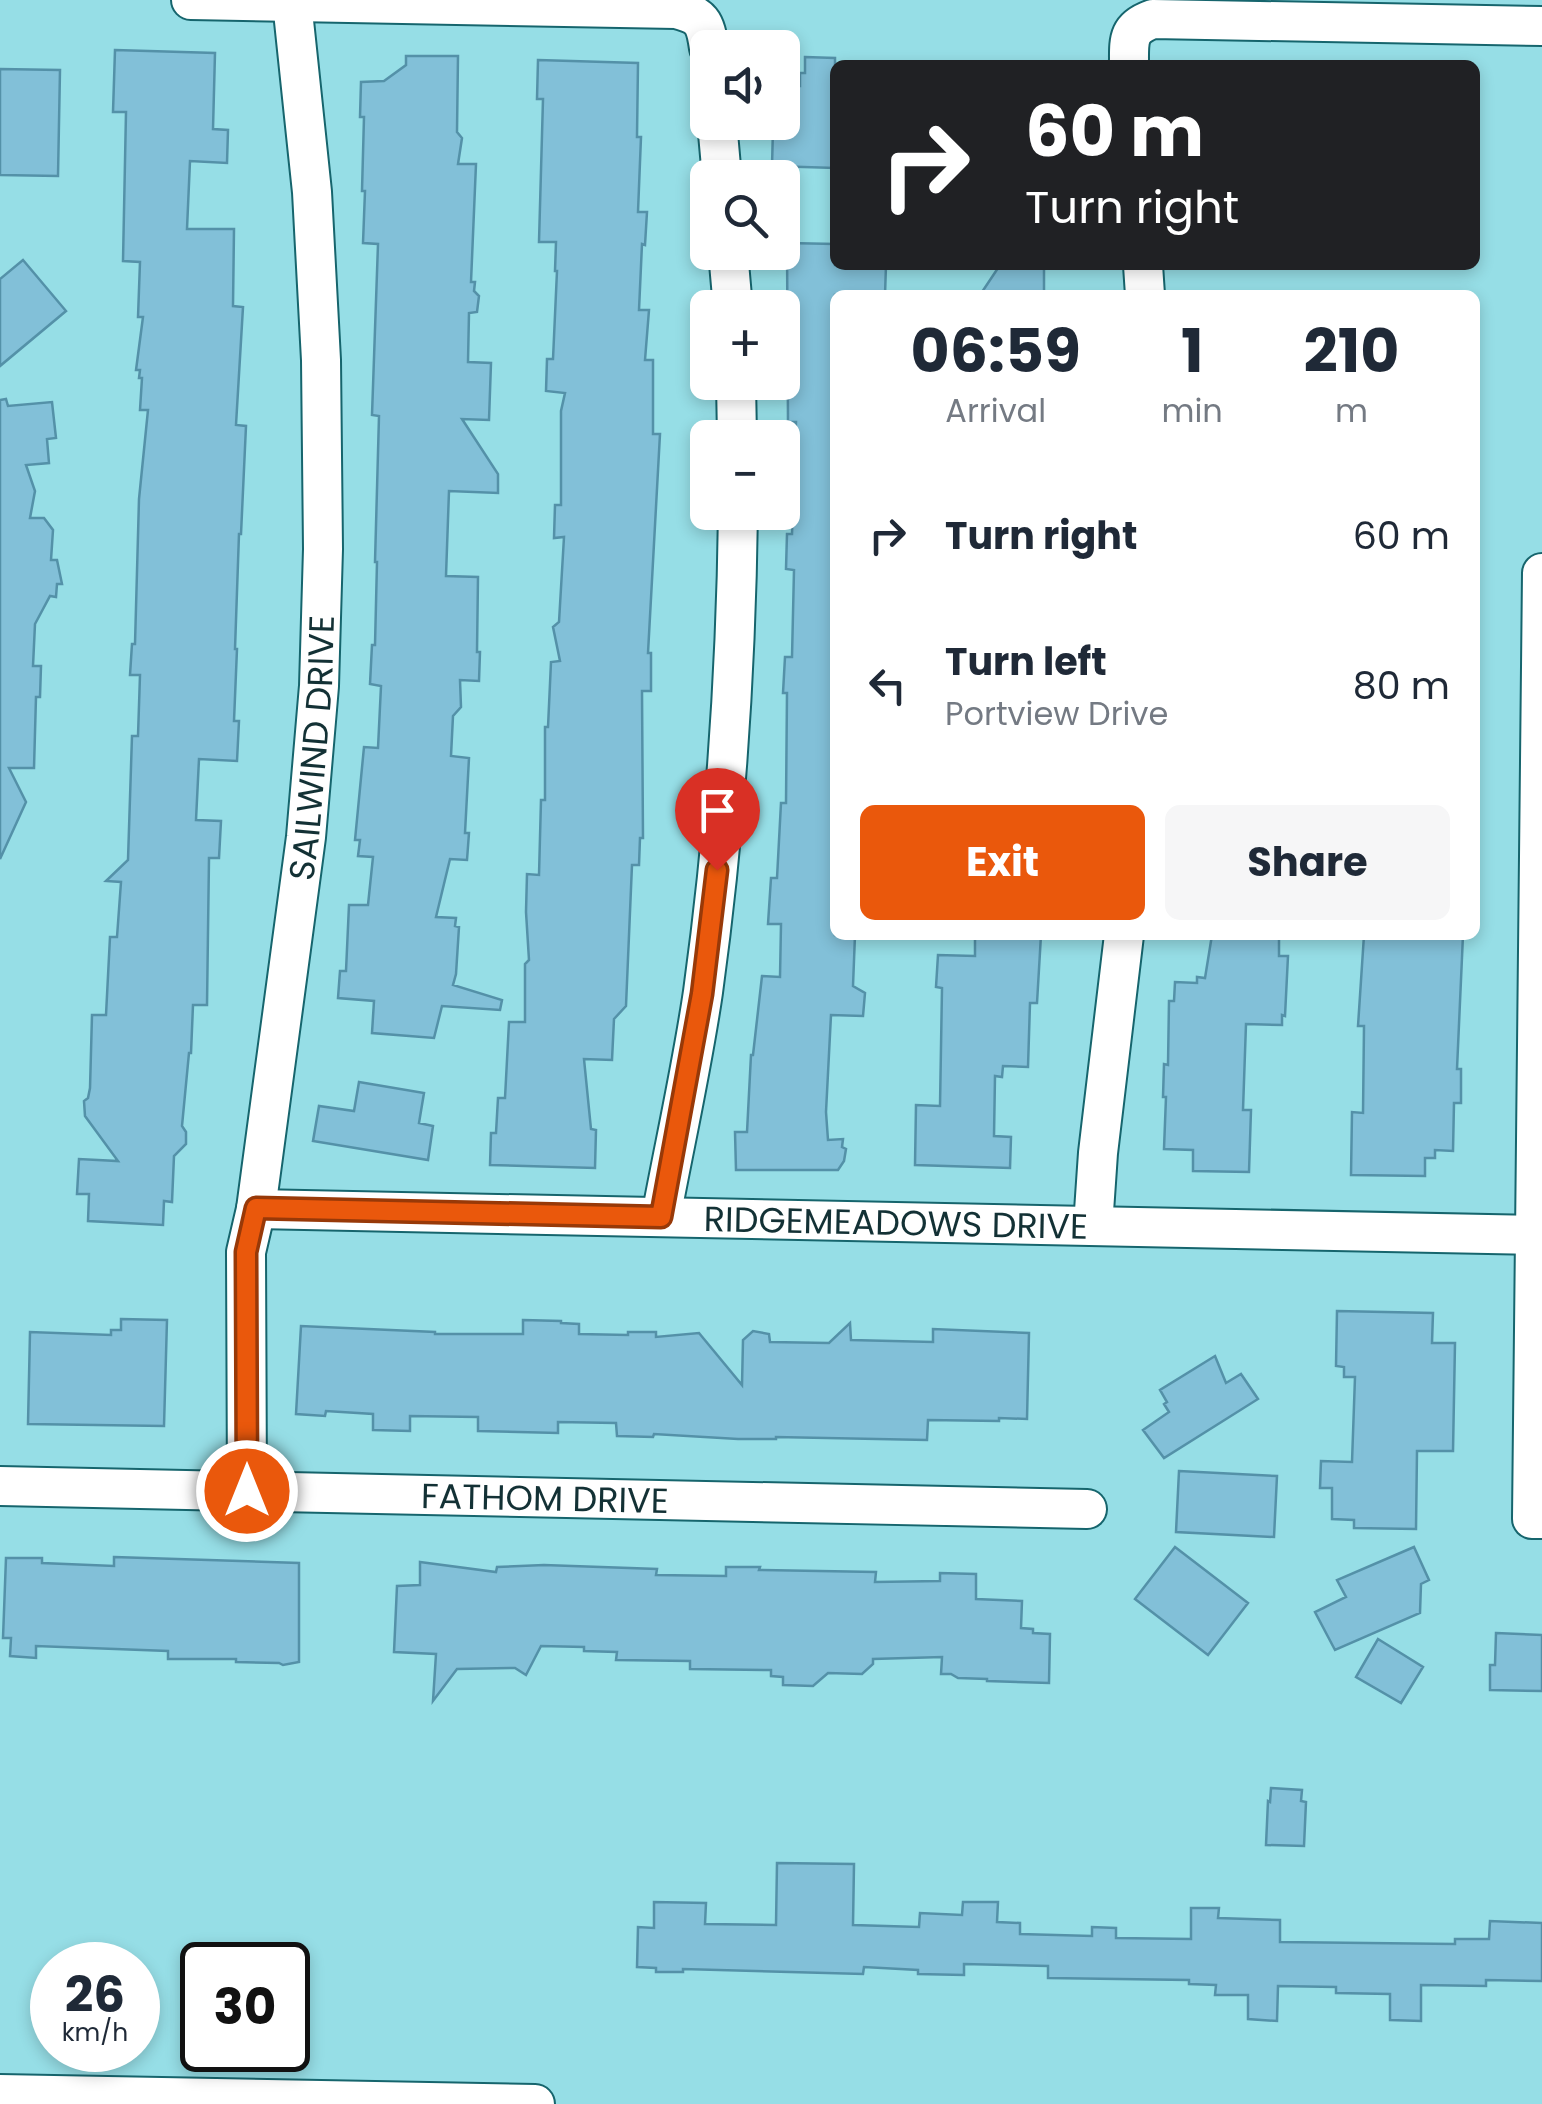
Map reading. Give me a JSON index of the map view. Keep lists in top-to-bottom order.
{
  "streets": {
    "street": ["SAILWIND DRIVE", "RIDGEMEADOWS DRIVE", "FATHOM DRIVE"]
  },
  "crossings": [
    ["SAILWIND DRIVE", "RIDGEMEADOWS DRIVE"],
    ["SAILWIND DRIVE", "FATHOM DRIVE"]
  ],
  "page": {
    "map_buttons": ["+", "−"],
    "turn": ["60 m", "Turn right"],
    "eta": [
      "06:59",
      "Arrival",
      "1",
      "min",
      "210",
      "m"
    ],
    "list": [
      {
        "name": "Turn right",
        "value": "60 m"
      },
      {
        "name": "Turn left",
        "note": "Portview Drive",
        "value": "80 m"
      }
    ],
    "buttons": ["Exit", "Share"],
    "speed": "26 km/h",
    "limit": "30"
  }
}
